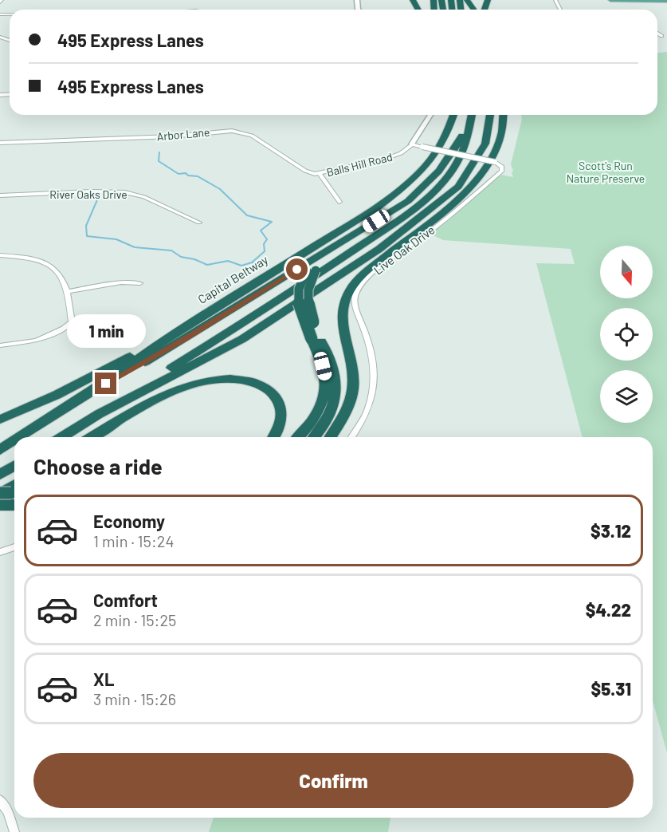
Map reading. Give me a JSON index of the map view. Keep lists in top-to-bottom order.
{
  "streets": {
    "highway": ["Capital Beltway"],
    "street": [
      "Arbor Lane",
      "Balls Hill Road",
      "River Oaks Drive",
      "Live Oak Drive"
    ]
  },
  "crossings": [
    ["Arbor Lane", "Balls Hill Road"],
    ["Balls Hill Road", "Live Oak Drive"]
  ],
  "parks": ["Scott's Run Nature Preserve"],
  "north": "bottom",
  "page": {
    "banner": ["495 Express Lanes", "495 Express Lanes"],
    "bubble": "1 min",
    "heading": "Choose a ride",
    "list": [
      {
        "name": "Economy",
        "note": "1 min · 15:24",
        "value": "$3.12"
      },
      {
        "name": "Comfort",
        "note": "2 min · 15:25",
        "value": "$4.22"
      },
      {
        "name": "XL",
        "note": "3 min · 15:26",
        "value": "$5.31"
      }
    ],
    "buttons": "Confirm"
  }
}
